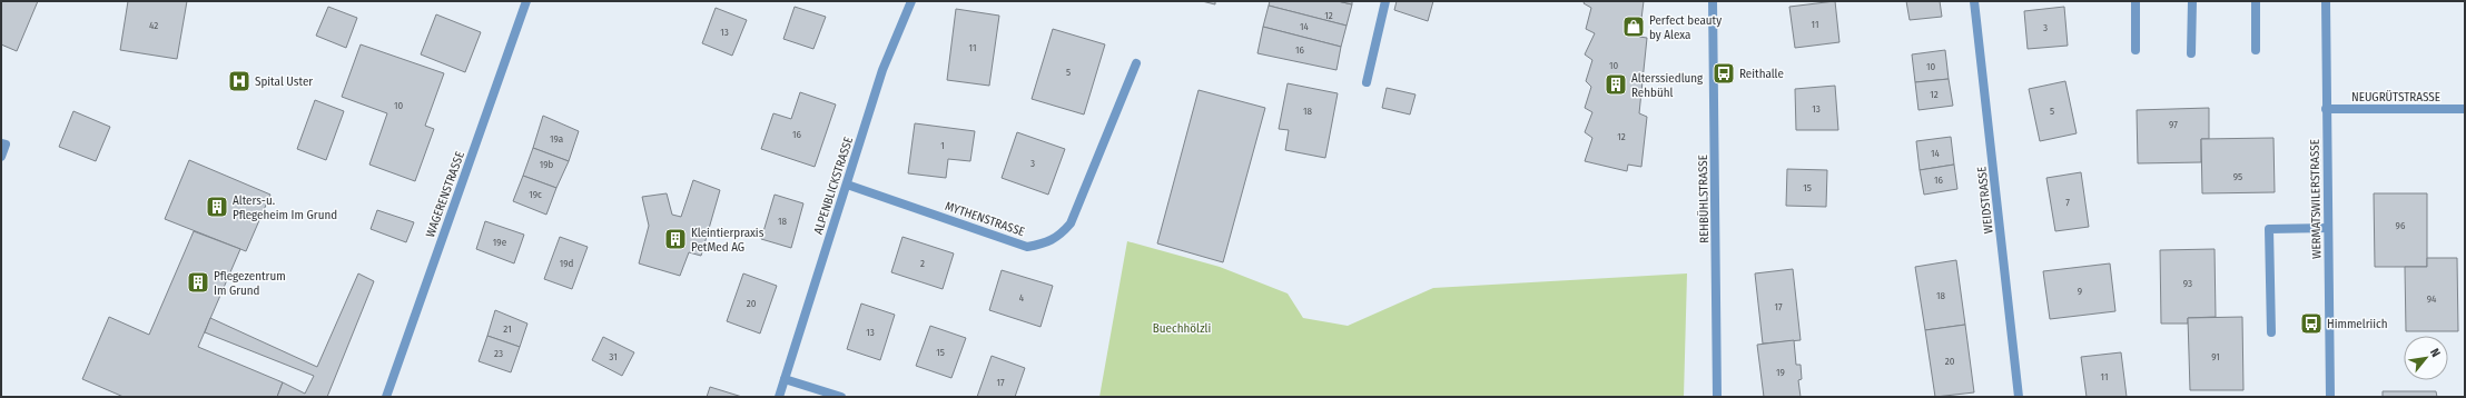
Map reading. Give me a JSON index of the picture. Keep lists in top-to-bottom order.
{
  "streets": {
    "street": [
      "NEUGRÜTSTRASSE",
      "ALPENBLICKSTRASSE",
      "WAGERENSTRASSE",
      "REHBÜHLSTRASSE",
      "WERMATSWILERSTRASSE",
      "WEIDSTRASSE",
      "MYTHENSTRASSE"
    ]
  },
  "crossings": [
    ["NEUGRÜTSTRASSE", "WERMATSWILERSTRASSE"],
    ["ALPENBLICKSTRASSE", "MYTHENSTRASSE"]
  ],
  "parks": ["Buechhölzli"],
  "places": {
    "shop": ["Perfect beauty by Alexa"],
    "bus stop": ["Reithalle", "Himmelriich"],
    "hospital": ["Spital Uster"],
    "building": [
      "Alterssiedlung Rehbühl",
      "Alters-u. Pflegeheim Im Grund",
      "Kleintierpraxis PetMed AG",
      "Pflegezentrum Im Grund"
    ]
  },
  "house_numbers": [
    "12",
    "11",
    "42",
    "14",
    "3",
    "13",
    "11",
    "16",
    "10",
    "10",
    "5",
    "12",
    "10",
    "13",
    "18",
    "5",
    "97",
    "16",
    "12",
    "19a",
    "1",
    "14",
    "3",
    "19b",
    "95",
    "16",
    "15",
    "19c",
    "7",
    "18",
    "96",
    "19e",
    "19d",
    "2",
    "93",
    "9",
    "18",
    "4",
    "94",
    "20",
    "17",
    "21",
    "13",
    "15",
    "23",
    "31",
    "91",
    "20",
    "19",
    "11",
    "17"
  ],
  "north": "top right"
}
